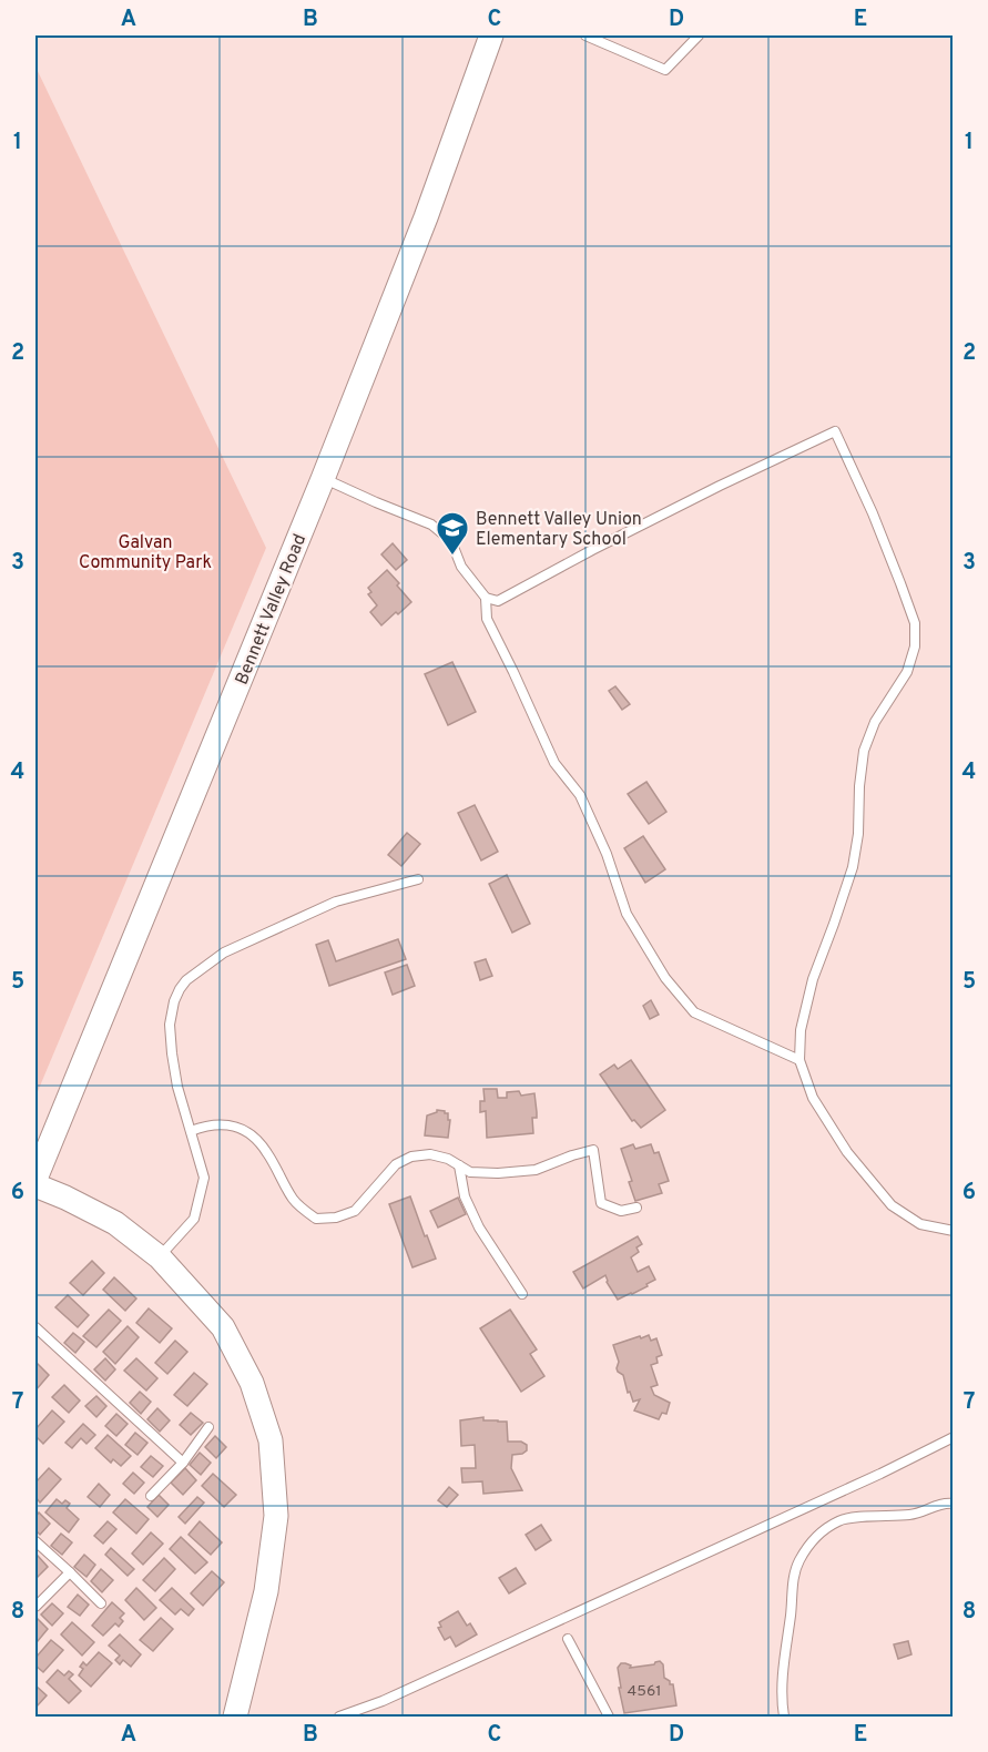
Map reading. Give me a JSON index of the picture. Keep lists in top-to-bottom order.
{
  "streets": {
    "street": ["Bennett Valley Road"]
  },
  "parks": ["Galvan Community Park"],
  "places": {
    "school or university": ["Bennett Valley Union Elementary School"]
  },
  "house_numbers": ["4561"],
  "grid": {
    "columns": [
      "A",
      "B",
      "C",
      "D",
      "E"
    ],
    "rows": [
      "1",
      "2",
      "3",
      "4",
      "5",
      "6",
      "7",
      "8"
    ]
  }
}
